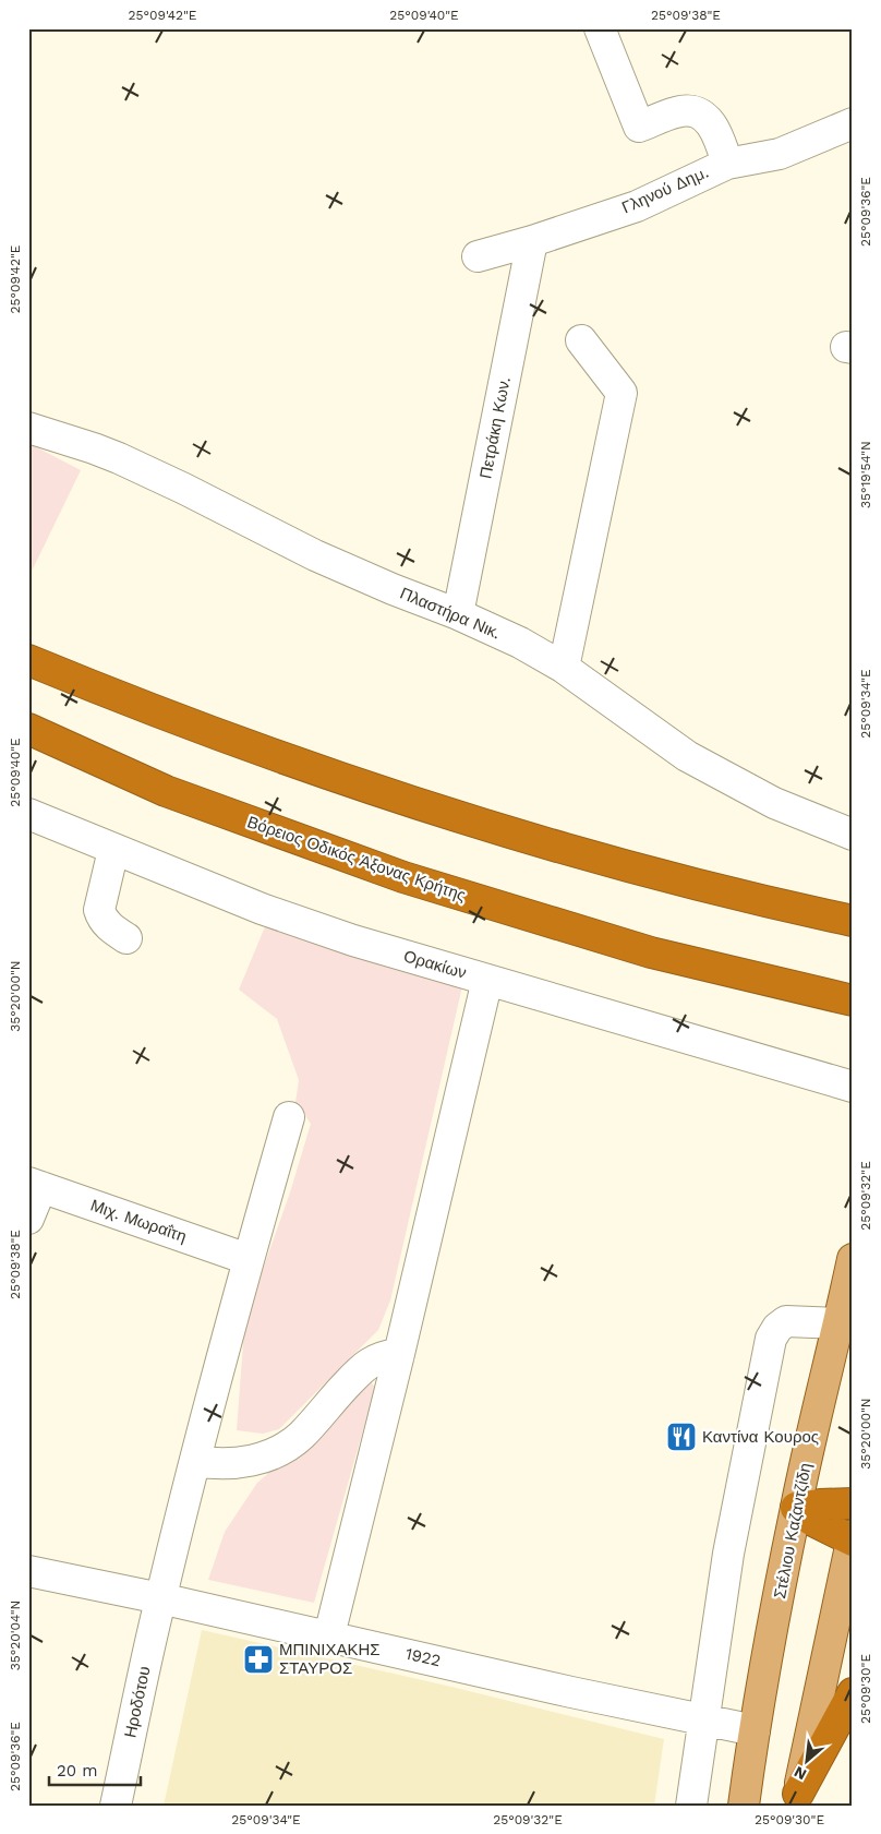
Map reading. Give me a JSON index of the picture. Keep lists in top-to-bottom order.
{
  "streets": {
    "highway": ["Βόρειος Οδικός Άξονας Κρήτης"],
    "main road": ["Στέλιου Καζαντζίδη"],
    "street": [
      "Γληνού Δημ.",
      "Πετράκη Κων.",
      "Πλαστήρα Νικ.",
      "Ορακίων",
      "Μιχ. Μωραΐτη",
      "1922",
      "Ηροδότου"
    ]
  },
  "crossings": [
    ["Γληνού Δημ.", "Πετράκη Κων."],
    ["Πετράκη Κων.", "Πλαστήρα Νικ."],
    ["Μιχ. Μωραΐτη", "Ηροδότου"],
    ["Στέλιου Καζαντζίδη", "1922"],
    ["1922", "Ηροδότου"]
  ],
  "places": {
    "restaurant": ["Καντίνα Κουρος"],
    "pharmacy": ["ΜΠΙΝΙΧΑΚΗΣ ΣΤΑΥΡΟΣ"]
  },
  "scale_bar": "20 m",
  "north": "bottom left",
  "coordinates": [
    "25°09'42\"E",
    "25°09'40\"E",
    "25°09'38\"E",
    "25°09'36\"E",
    "35°19'54\"N",
    "25°09'34\"E",
    "35°20'00\"N",
    "25°09'32\"E",
    "35°20'04\"N",
    "25°09'30\"E"
  ]
}
